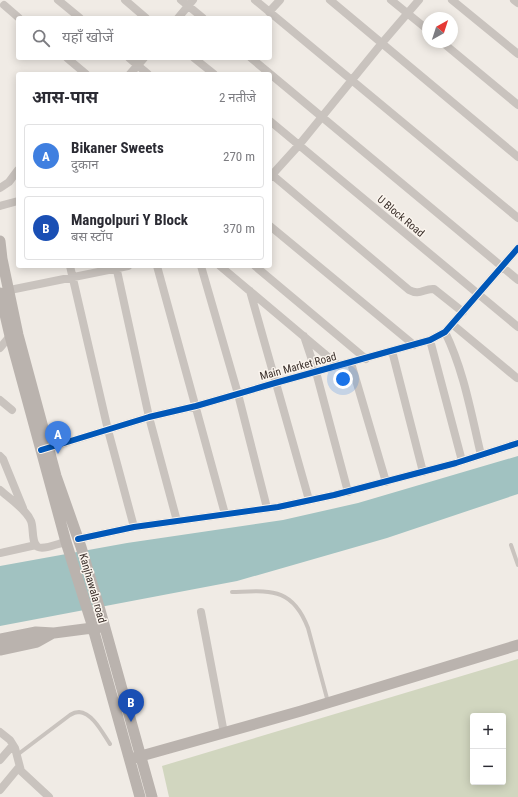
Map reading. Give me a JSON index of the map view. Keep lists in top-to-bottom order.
{
  "streets": {
    "main road": ["Kanjhawala road"],
    "street": ["U Block Road", "Main Market Road"]
  },
  "crossings": [
    ["U Block Road", "Main Market Road"],
    ["Main Market Road", "Kanjhawala road"]
  ],
  "north": "top right",
  "page": {
    "search": "यहाँ खोजें",
    "heading": ["आस-पास", "2 नतीजे"],
    "list": [
      {
        "mark": "A",
        "name": "Bikaner Sweets",
        "note": "दुकान",
        "value": "270 m"
      },
      {
        "mark": "B",
        "name": "Mangolpuri Y Block",
        "note": "बस स्टॉप",
        "value": "370 m"
      }
    ],
    "pins": ["A", "B"],
    "map_buttons": ["+", "−"]
  }
}
